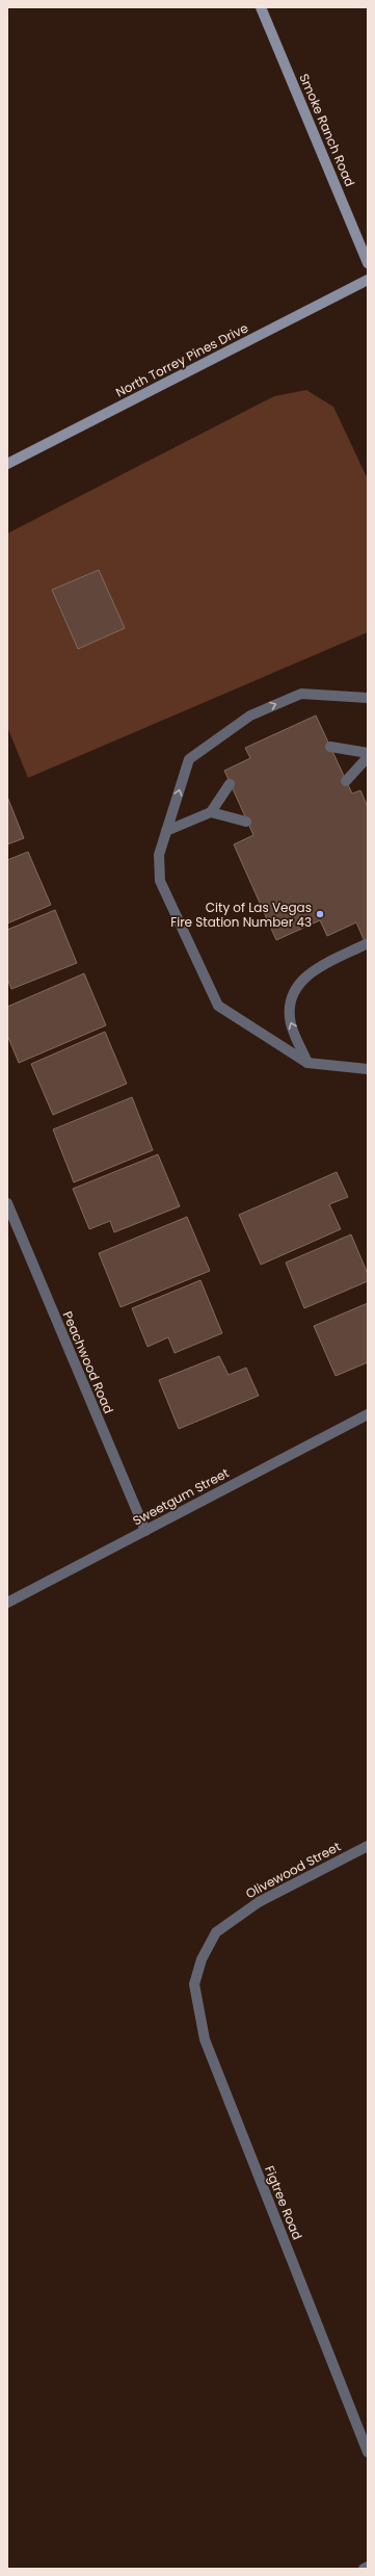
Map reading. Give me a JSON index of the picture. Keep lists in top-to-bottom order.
{
  "streets": {
    "main road": ["Smoke Ranch Road", "North Torrey Pines Drive"],
    "street": [
      "Peachwood Road",
      "Sweetgum Street",
      "Olivewood Street",
      "Figtree Road"
    ]
  },
  "crossings": [
    ["Peachwood Road", "Sweetgum Street"],
    ["Olivewood Street", "Figtree Road"]
  ],
  "places": ["City of Las Vegas Fire Station Number 43"]
}
